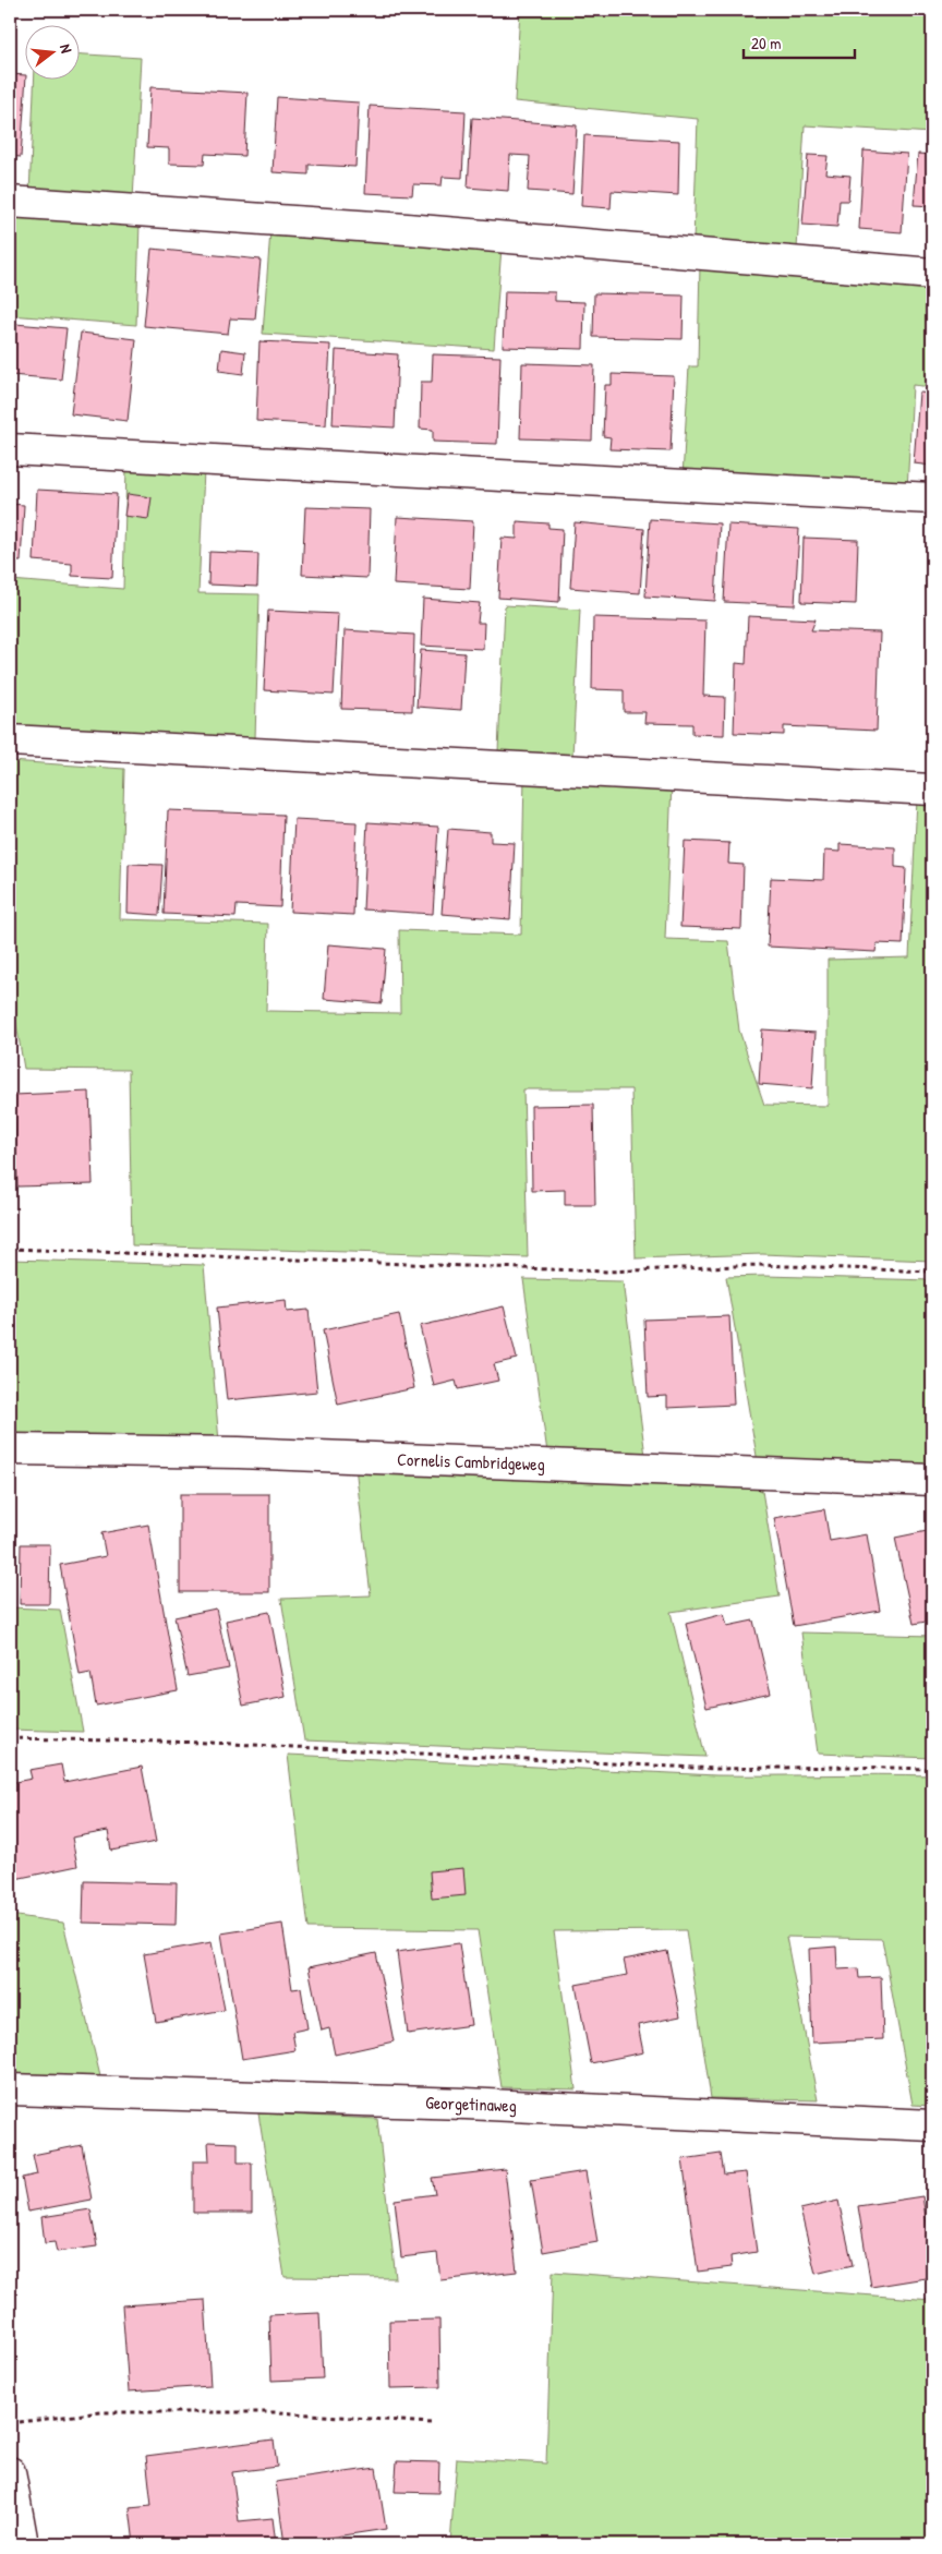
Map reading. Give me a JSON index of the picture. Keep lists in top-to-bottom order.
{
  "streets": {
    "street": ["Cornelis Cambridgeweg", "Georgetinaweg"]
  },
  "scale_bar": "20 m",
  "north": "right"
}
